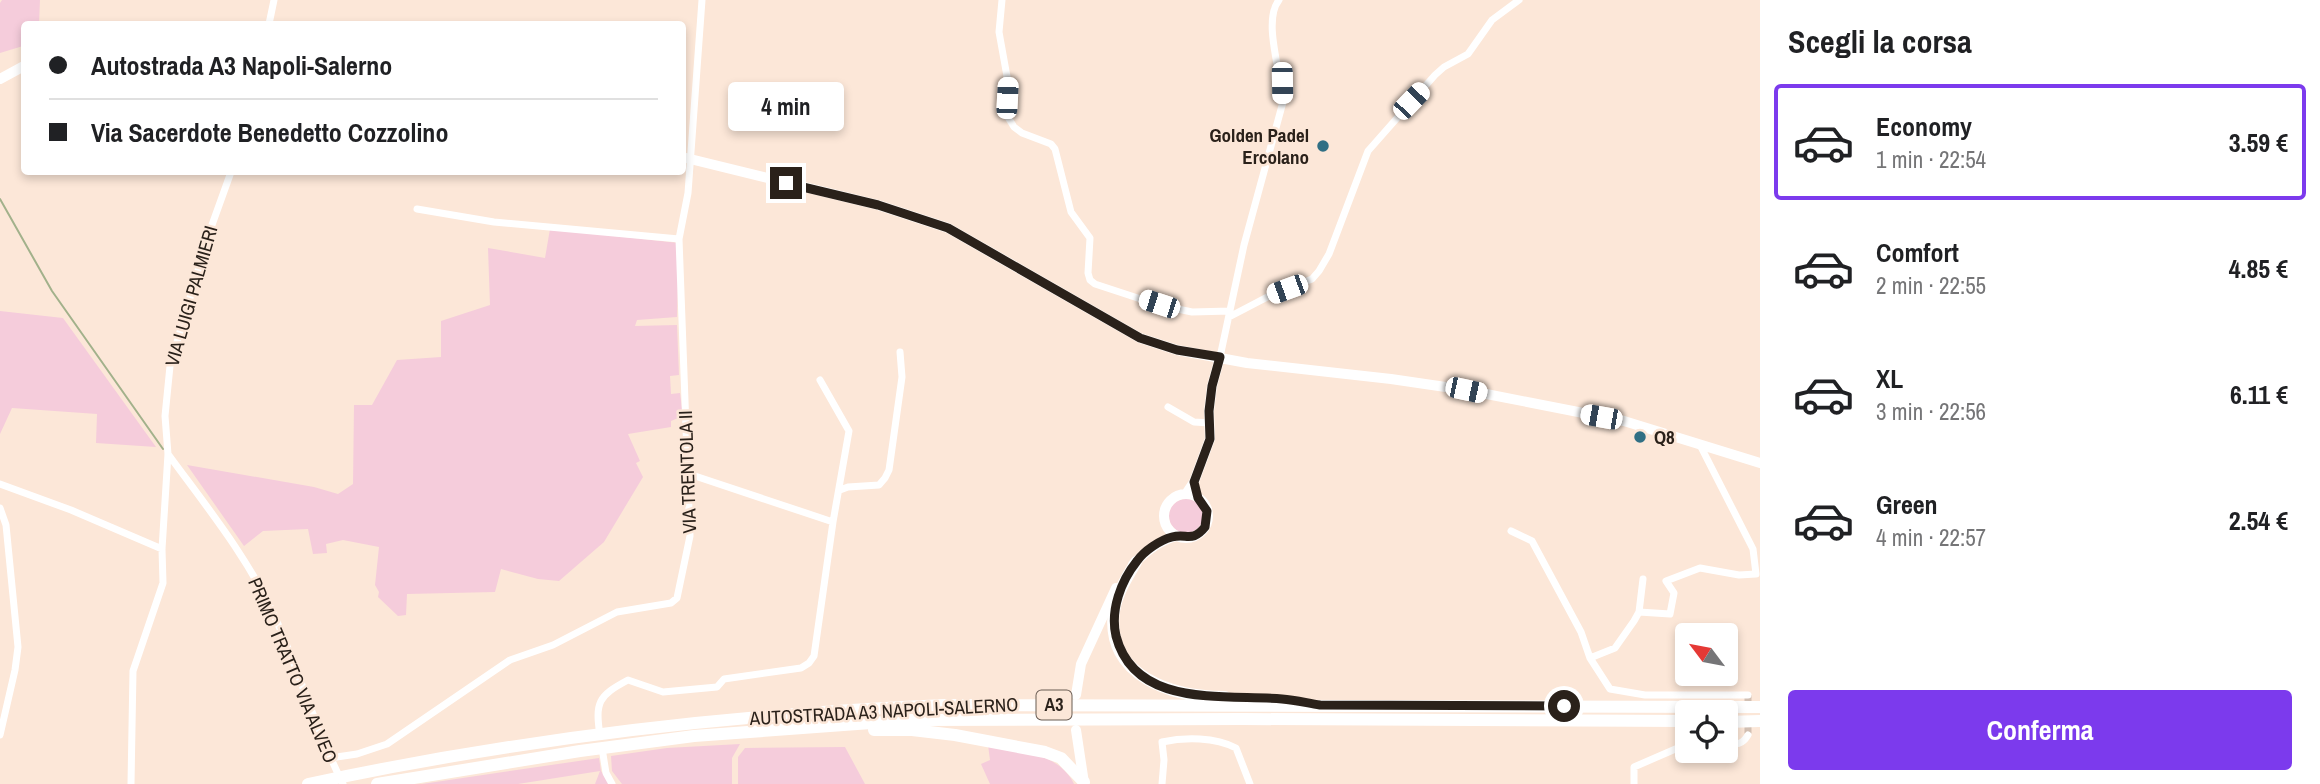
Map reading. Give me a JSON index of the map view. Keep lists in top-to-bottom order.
{
  "streets": {
    "highway": ["A3", "AUTOSTRADA A3 NAPOLI-SALERNO"],
    "street": ["VIA LUIGI PALMIERI", "VIA TRENTOLA II", "PRIMO TRATTO VIA ALVEO"]
  },
  "crossings": [
    ["VIA LUIGI PALMIERI", "PRIMO TRATTO VIA ALVEO"],
    ["VIA TRENTOLA II", "PRIMO TRATTO VIA ALVEO"],
    ["PRIMO TRATTO VIA ALVEO", "AUTOSTRADA A3 NAPOLI-SALERNO"]
  ],
  "places": ["Golden Padel Ercolano", "Q8"],
  "north": "top left",
  "page": {
    "heading": "Scegli la corsa",
    "banner": ["Autostrada A3 Napoli-Salerno", "Via Sacerdote Benedetto Cozzolino"],
    "bubble": "4 min",
    "list": [
      {
        "name": "Economy",
        "note": "1 min · 22:54",
        "value": "3.59 €"
      },
      {
        "name": "Comfort",
        "note": "2 min · 22:55",
        "value": "4.85 €"
      },
      {
        "name": "XL",
        "note": "3 min · 22:56",
        "value": "6.11 €"
      },
      {
        "name": "Green",
        "note": "4 min · 22:57",
        "value": "2.54 €"
      }
    ],
    "buttons": "Conferma"
  }
}
